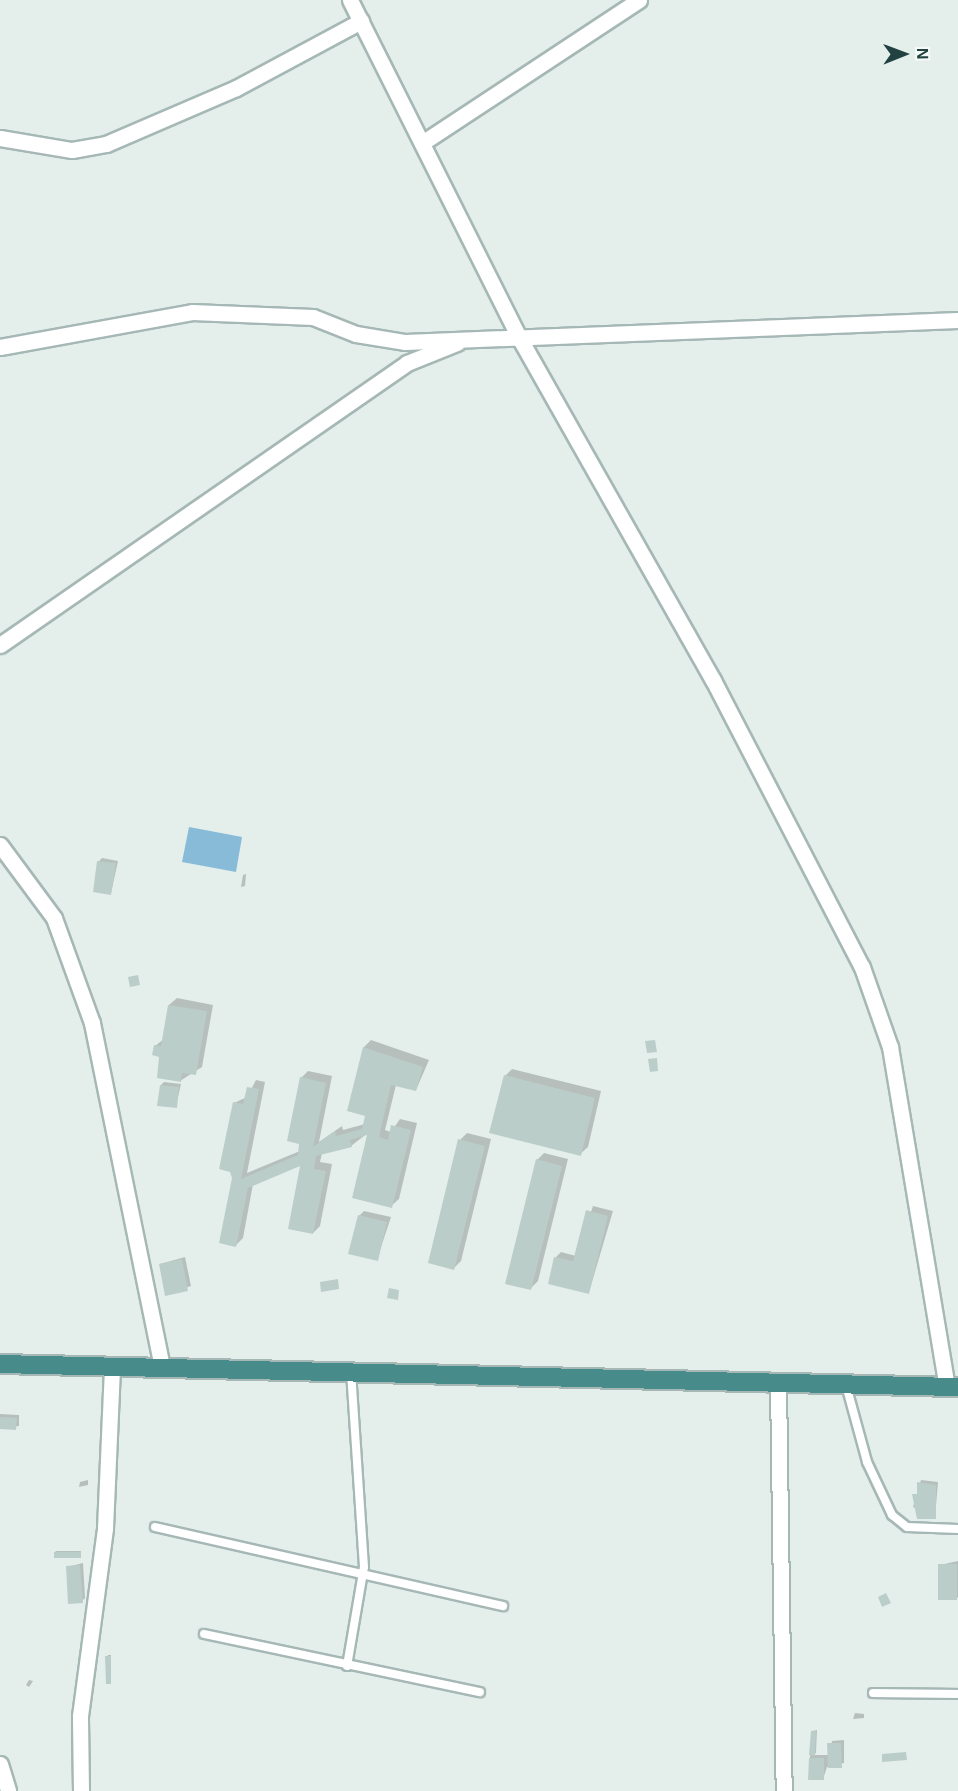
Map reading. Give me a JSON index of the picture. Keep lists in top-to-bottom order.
{
  "north": "right"
}
